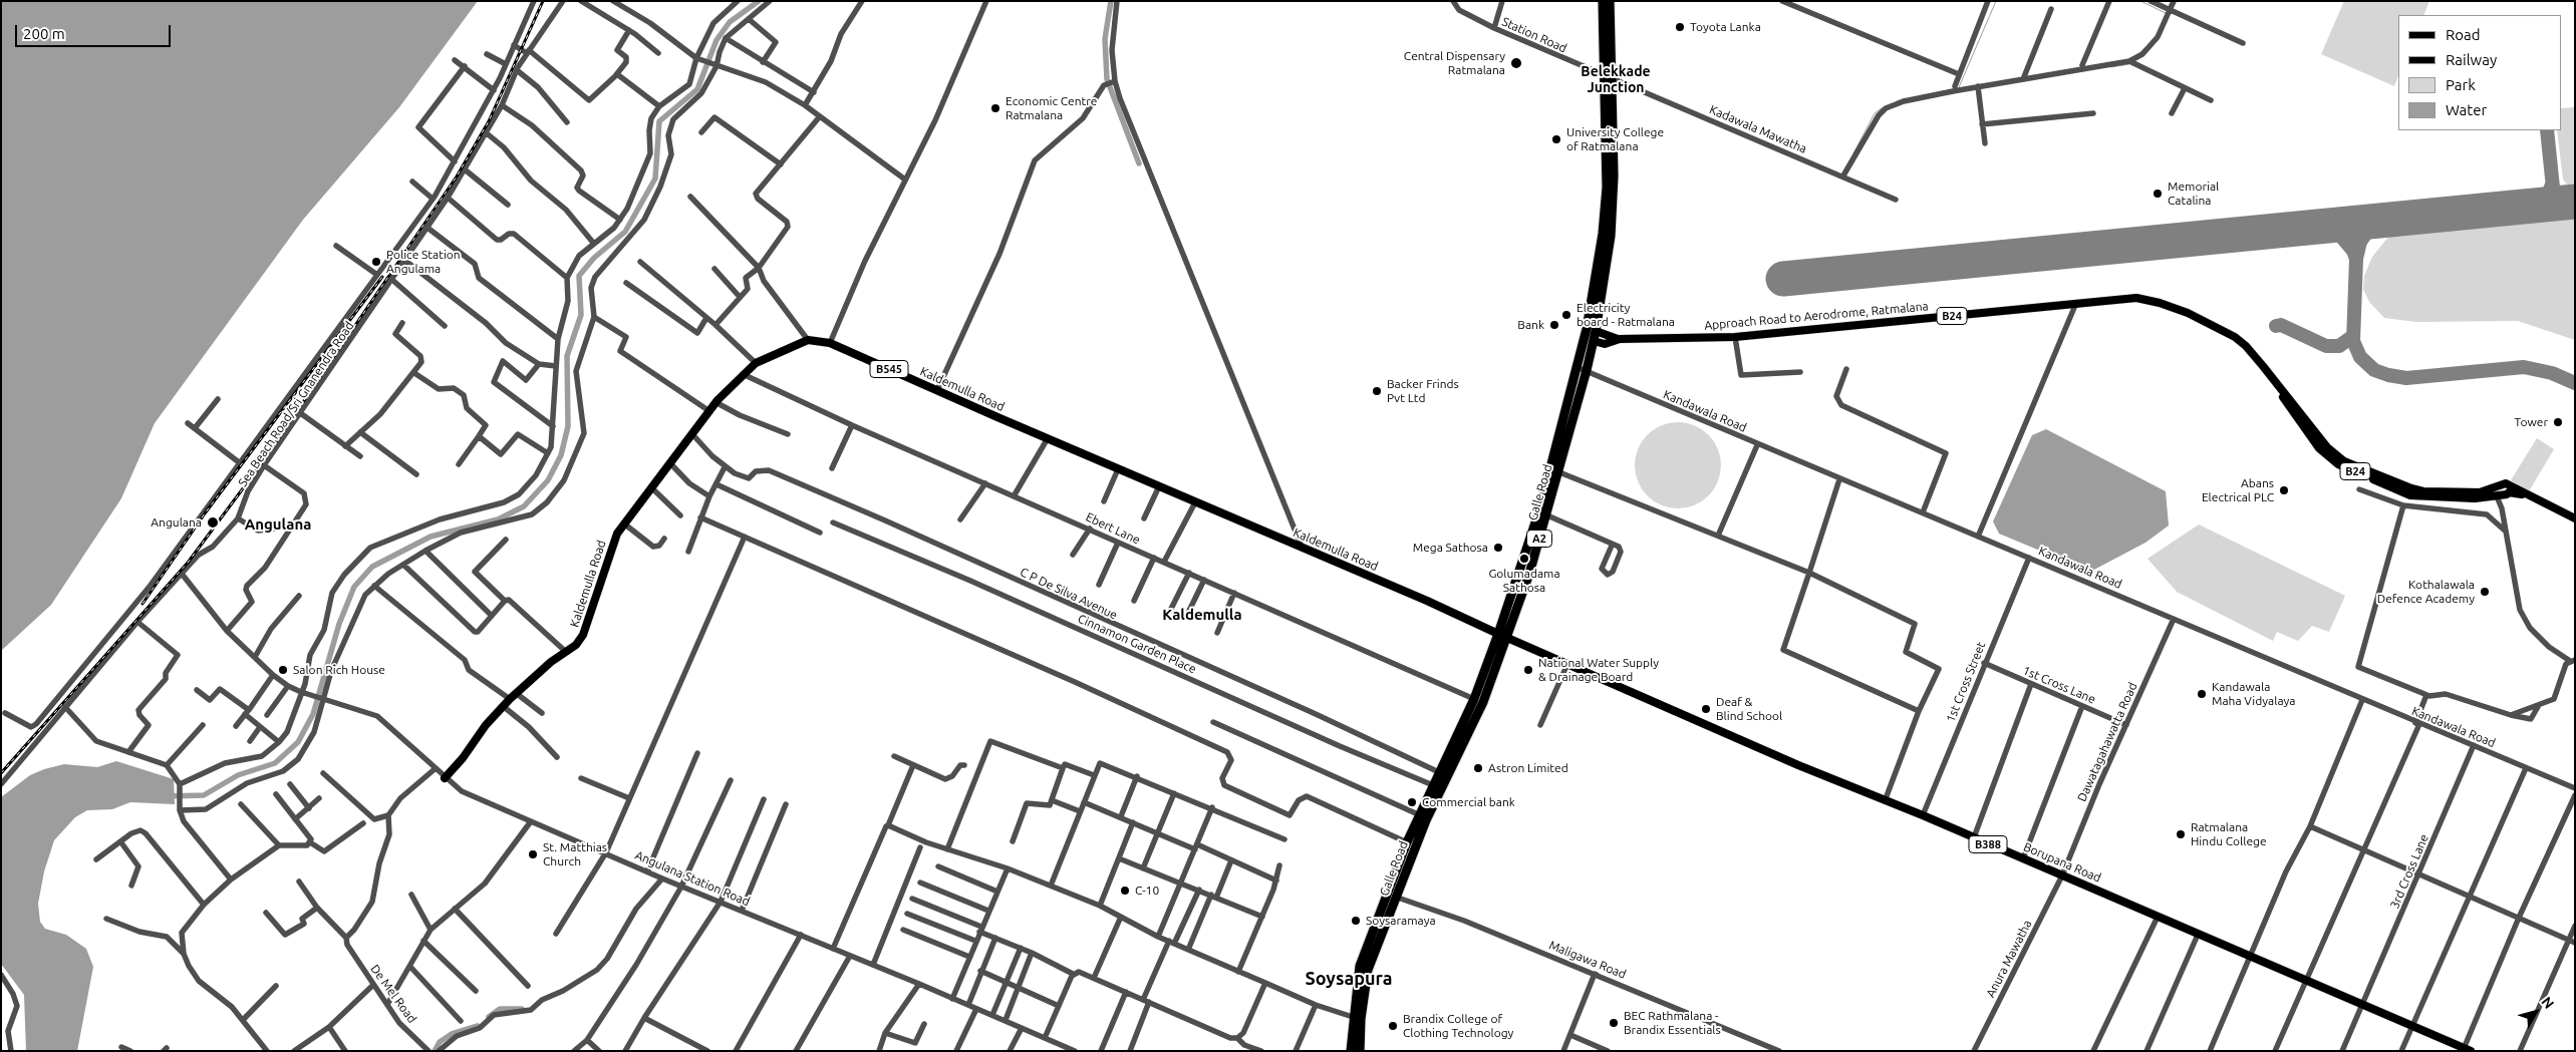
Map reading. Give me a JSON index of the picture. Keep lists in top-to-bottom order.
{
  "streets": {
    "highway": ["Galle Road", "A2"],
    "main road": [
      "Approach Road to Aerodrome, Ratmalana",
      "B24",
      "B545",
      "Kaldemulla Road",
      "B388",
      "Borupana Road"
    ],
    "street": [
      "Station Road",
      "Kadawala Mawatha",
      "Sea Beach Road/Sri Gnanendra Road",
      "Kandawala Road",
      "Ebert Lane",
      "C P De Silva Avenue",
      "Cinnamon Garden Place",
      "1st Cross Street",
      "1st Cross Lane",
      "Dawatagahawatta Road",
      "3rd Cross Lane",
      "Angulana Station Road",
      "Anura Mawatha",
      "Maligawa Road",
      "De Mel Road"
    ]
  },
  "crossings": [
    ["Station Road", "Kadawala Mawatha"],
    ["Station Road", "Galle Road"],
    ["Kadawala Mawatha", "Galle Road"],
    ["Approach Road to Aerodrome, Ratmalana", "Galle Road"],
    ["Kaldemulla Road", "Galle Road"],
    ["Kaldemulla Road", "Ebert Lane"],
    ["Kaldemulla Road", "C P De Silva Avenue"],
    ["Kaldemulla Road", "Borupana Road"],
    ["Kaldemulla Road", "Angulana Station Road"],
    ["Kandawala Road", "Galle Road"],
    ["Kandawala Road", "1st Cross Street"],
    ["Kandawala Road", "Dawatagahawatta Road"],
    ["Kandawala Road", "3rd Cross Lane"],
    ["Galle Road", "Ebert Lane"],
    ["Galle Road", "C P De Silva Avenue"],
    ["Galle Road", "Cinnamon Garden Place"],
    ["Galle Road", "Borupana Road"],
    ["Galle Road", "Maligawa Road"],
    ["1st Cross Street", "1st Cross Lane"],
    ["1st Cross Street", "Borupana Road"],
    ["1st Cross Lane", "Dawatagahawatta Road"],
    ["Dawatagahawatta Road", "Borupana Road"],
    ["Dawatagahawatta Road", "Anura Mawatha"],
    ["Borupana Road", "3rd Cross Lane"],
    ["Borupana Road", "Anura Mawatha"]
  ],
  "districts": [
    "Belekkade Junction",
    "Angulana",
    "Kaldemulla",
    "Soysapura"
  ],
  "places": [
    "Toyota Lanka",
    "Central Dispensary Ratmalana",
    "Economic Centre Ratmalana",
    "University College of Ratmalana",
    "Memorial Catalina",
    "Police Station Angulama",
    "Electricity board - Ratmalana",
    "Bank",
    "Backer Frinds Pvt Ltd",
    "Tower",
    "Abans Electrical PLC",
    "Angulana",
    "Mega Sathosa",
    "Golumadama Sathosa",
    "Kothalawala Defence Academy",
    "Salon Rich House",
    "National Water Supply & Drainage Board",
    "Kandawala Maha Vidyalaya",
    "Deaf & Blind School",
    "Astron Limited",
    "Commercial bank",
    "Ratmalana Hindu College",
    "St. Matthias Church",
    "C-10",
    "Soysaramaya",
    "BEC Rathmalana - Brandix Essentials",
    "Brandix College of Clothing Technology"
  ],
  "legend": [
    "Road",
    "Railway",
    "Park",
    "Water"
  ],
  "scale_bar": "200 m",
  "north": "top right"
}
